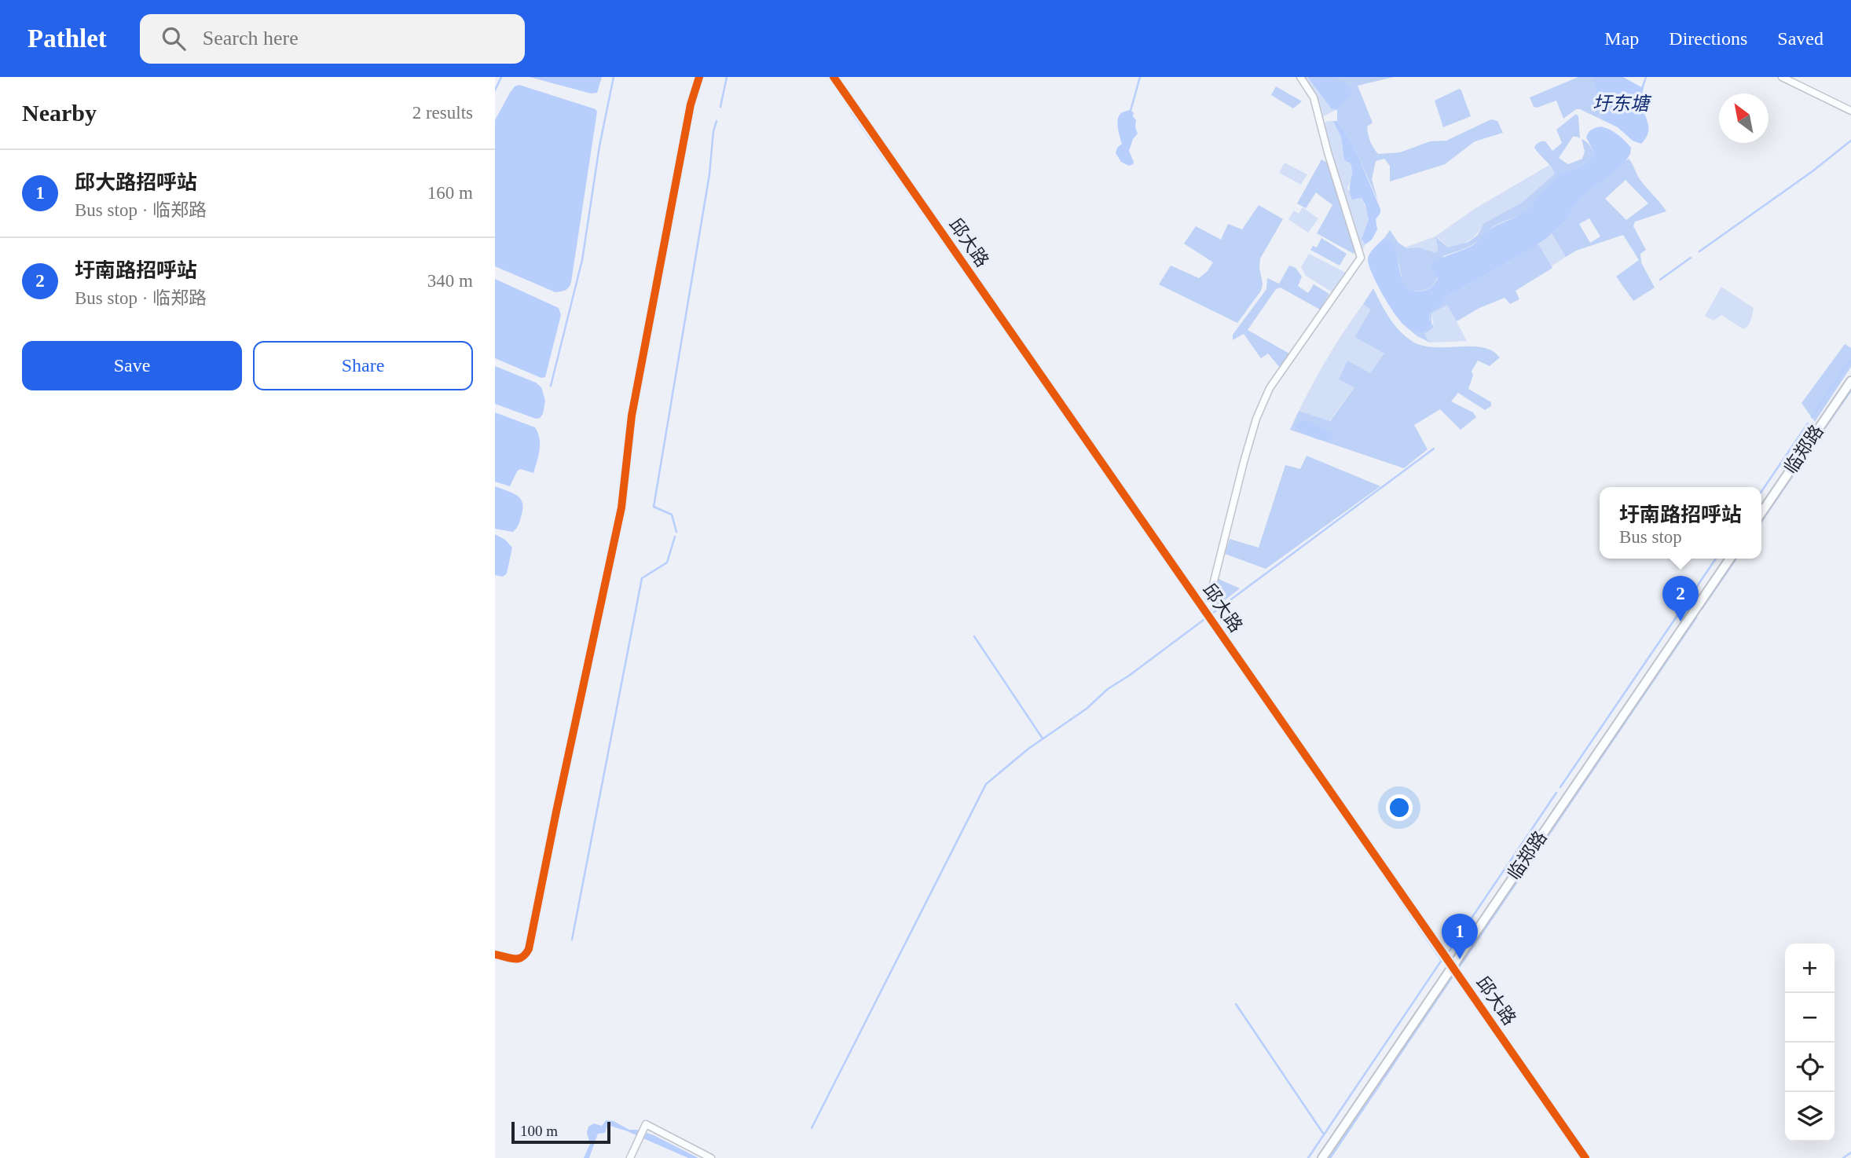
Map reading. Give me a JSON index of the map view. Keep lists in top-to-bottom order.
{
  "streets": {
    "main road": ["临郑路"],
    "street": ["邱大路"]
  },
  "crossings": [
    ["邱大路", "临郑路"]
  ],
  "water": ["圩东塘"],
  "scale_bar": "100 m",
  "north": "top left",
  "page": {
    "header": "Pathlet",
    "search": "Search here",
    "nav": ["Map", "Directions", "Saved"],
    "heading": ["Nearby", "2 results"],
    "list": [
      {
        "mark": "1",
        "name": "邱大路招呼站",
        "note": "Bus stop · 临郑路",
        "value": "160 m"
      },
      {
        "mark": "2",
        "name": "圩南路招呼站",
        "note": "Bus stop · 临郑路",
        "value": "340 m"
      }
    ],
    "buttons": ["Save", "Share"],
    "popup": ["圩南路招呼站", "Bus stop"],
    "pins": ["2", "1"],
    "map_buttons": ["+", "−"],
    "scale": "100 m"
  }
}
